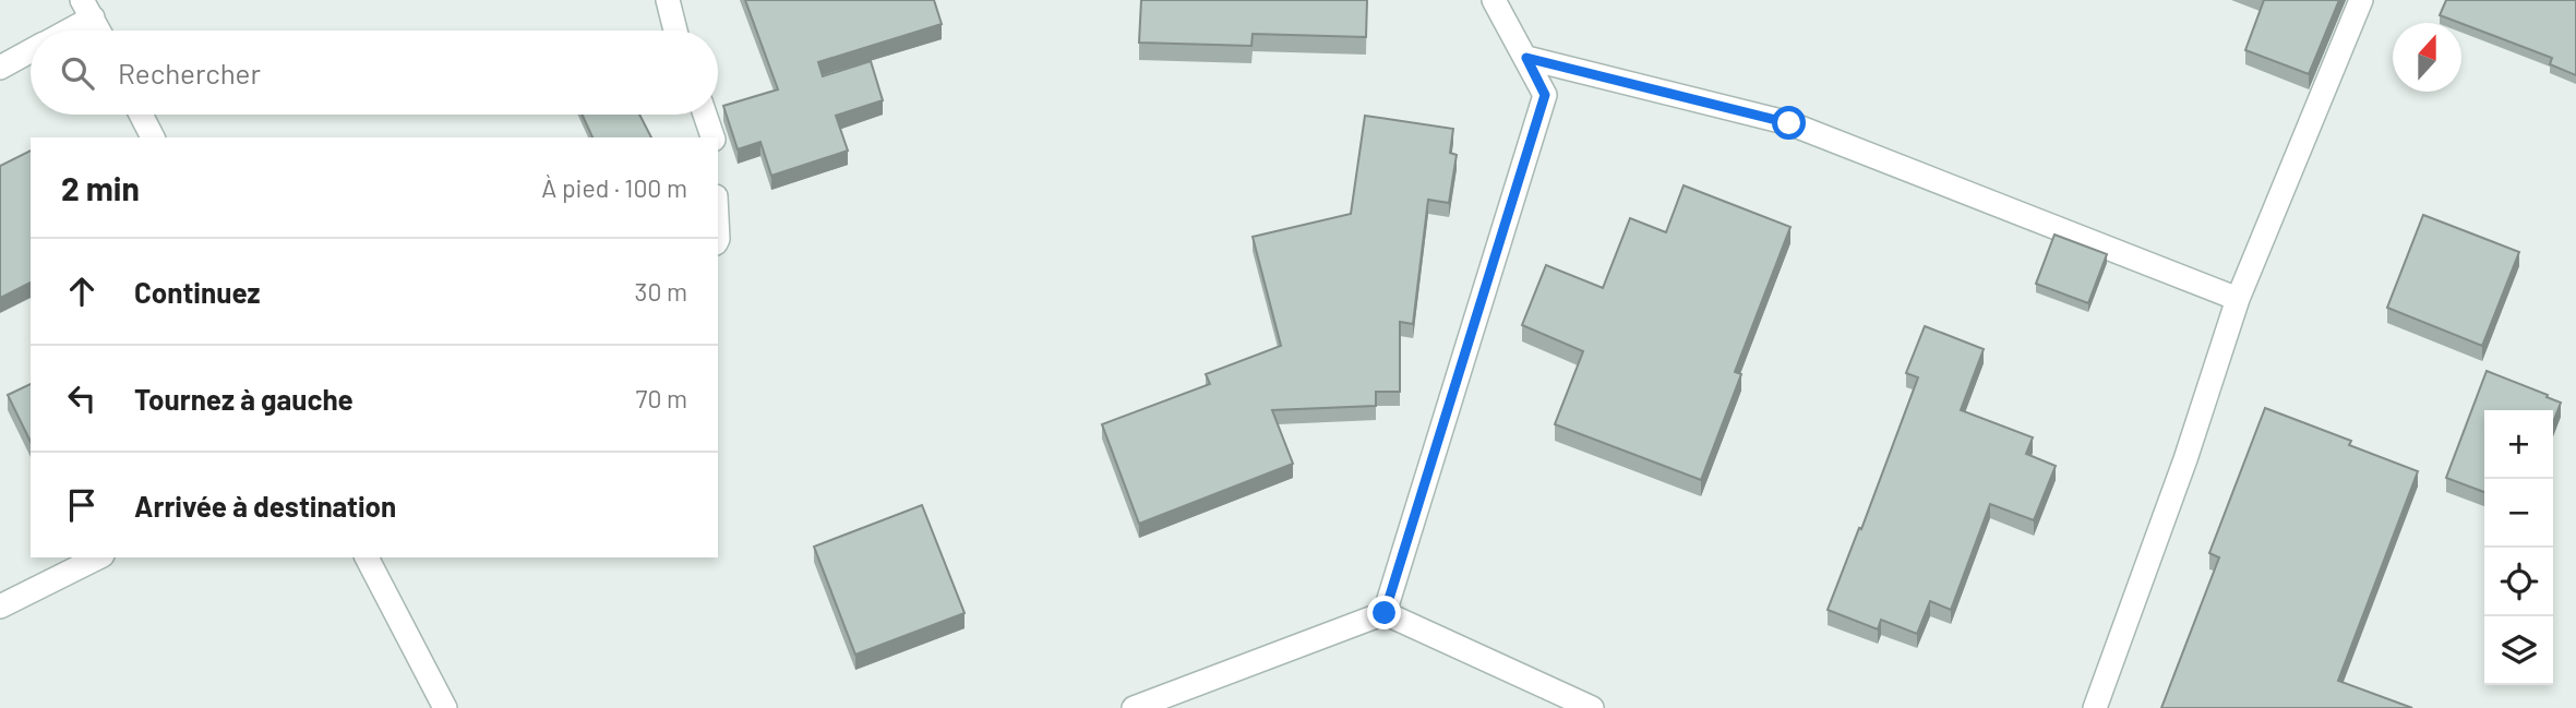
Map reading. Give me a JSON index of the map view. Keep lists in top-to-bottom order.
{
  "north": "top",
  "page": {
    "search": "Rechercher",
    "heading": ["2 min", "À pied · 100 m"],
    "list": [
      ["Continuez", "30 m"],
      ["Tournez à gauche", "70 m"],
      "Arrivée à destination"
    ],
    "map_buttons": ["+", "−"]
  }
}
